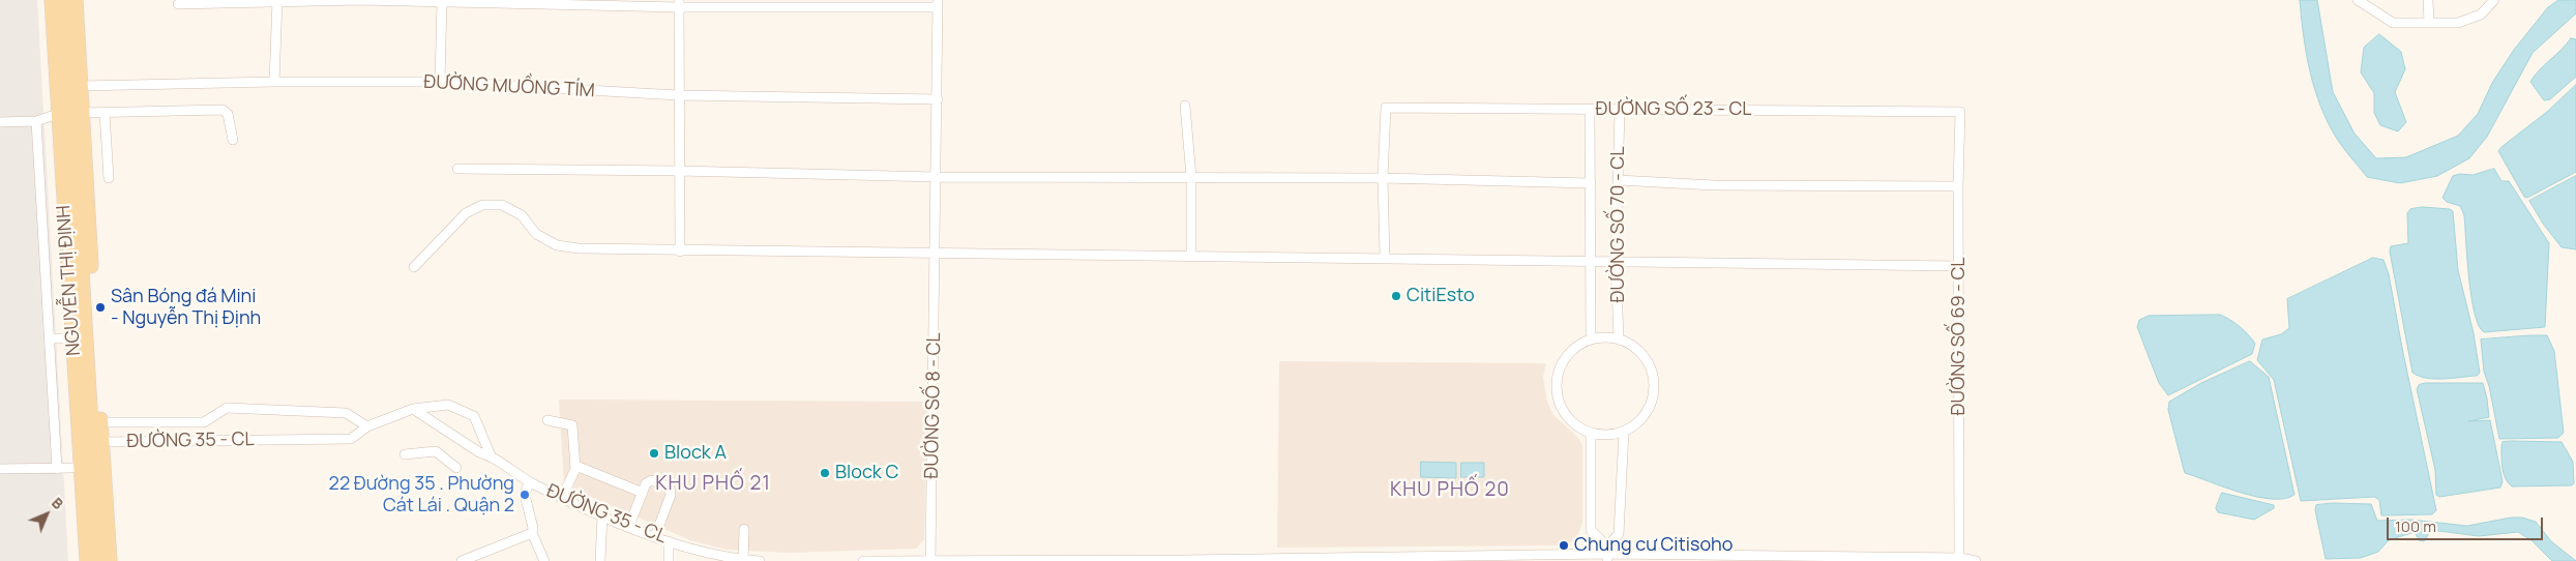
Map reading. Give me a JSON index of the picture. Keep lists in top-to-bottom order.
{
  "streets": {
    "main road": ["NGUYỄN THỊ ĐỊNH"],
    "street": [
      "ĐƯỜNG MUỒNG TÍM",
      "ĐƯỜNG SỐ 23 - CL",
      "ĐƯỜNG SỐ 70 - CL",
      "ĐƯỜNG SỐ 69 - CL",
      "ĐƯỜNG SỐ 8 - CL",
      "ĐƯỜNG 35 - CL"
    ]
  },
  "crossings": [
    ["ĐƯỜNG MUỒNG TÍM", "NGUYỄN THỊ ĐỊNH"],
    ["ĐƯỜNG MUỒNG TÍM", "ĐƯỜNG SỐ 8 - CL"],
    ["ĐƯỜNG SỐ 23 - CL", "ĐƯỜNG SỐ 70 - CL"],
    ["ĐƯỜNG SỐ 23 - CL", "ĐƯỜNG SỐ 69 - CL"],
    ["NGUYỄN THỊ ĐỊNH", "ĐƯỜNG 35 - CL"]
  ],
  "districts": ["KHU PHỐ 21", "KHU PHỐ 20"],
  "places": [
    "CitiEsto",
    "Sân Bóng đá Mini - Nguyễn Thị Định",
    "Block A",
    "Block C",
    "22 Đường 35 . Phường Cát Lái . Quận 2",
    "Chung cư Citisoho"
  ],
  "scale_bar": "100 m",
  "north": "top right"
}
